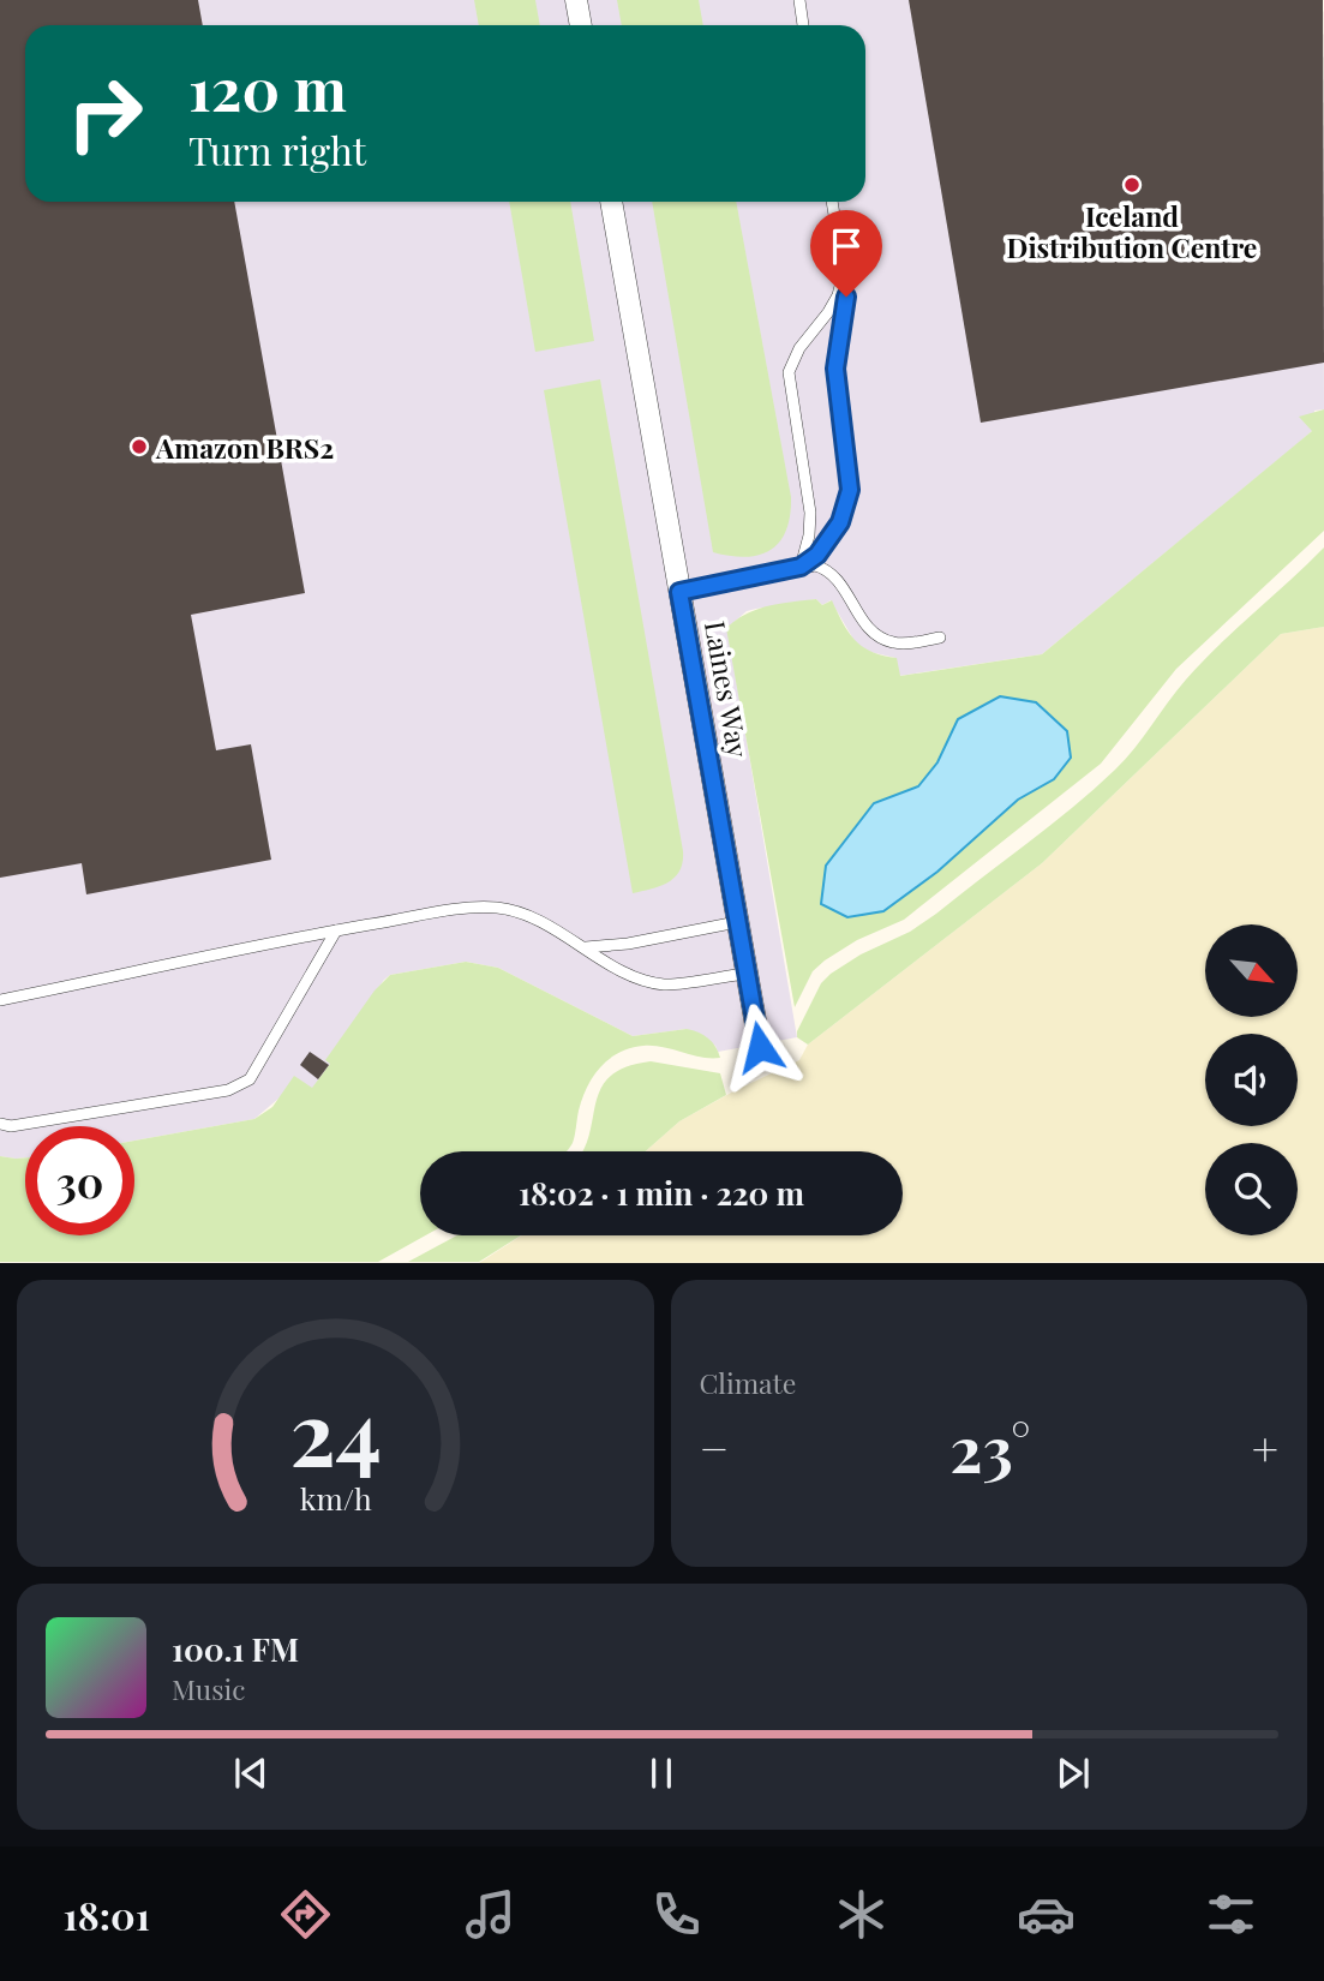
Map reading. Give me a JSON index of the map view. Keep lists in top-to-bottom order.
{
  "streets": {
    "street": ["Laines Way"]
  },
  "places": ["Iceland Distribution Centre", "Amazon BRS2"],
  "north": "bottom right",
  "page": {
    "turn": ["120 m", "Turn right"],
    "limit": "30",
    "trip": "18:02 · 1 min · 220 m",
    "tile": "Climate",
    "heat": ["−", "23°", "+"],
    "song": ["100.1 FM", "Music"],
    "tabs": "18:01",
    "gauge": ["24", "km/h"]
  }
}
